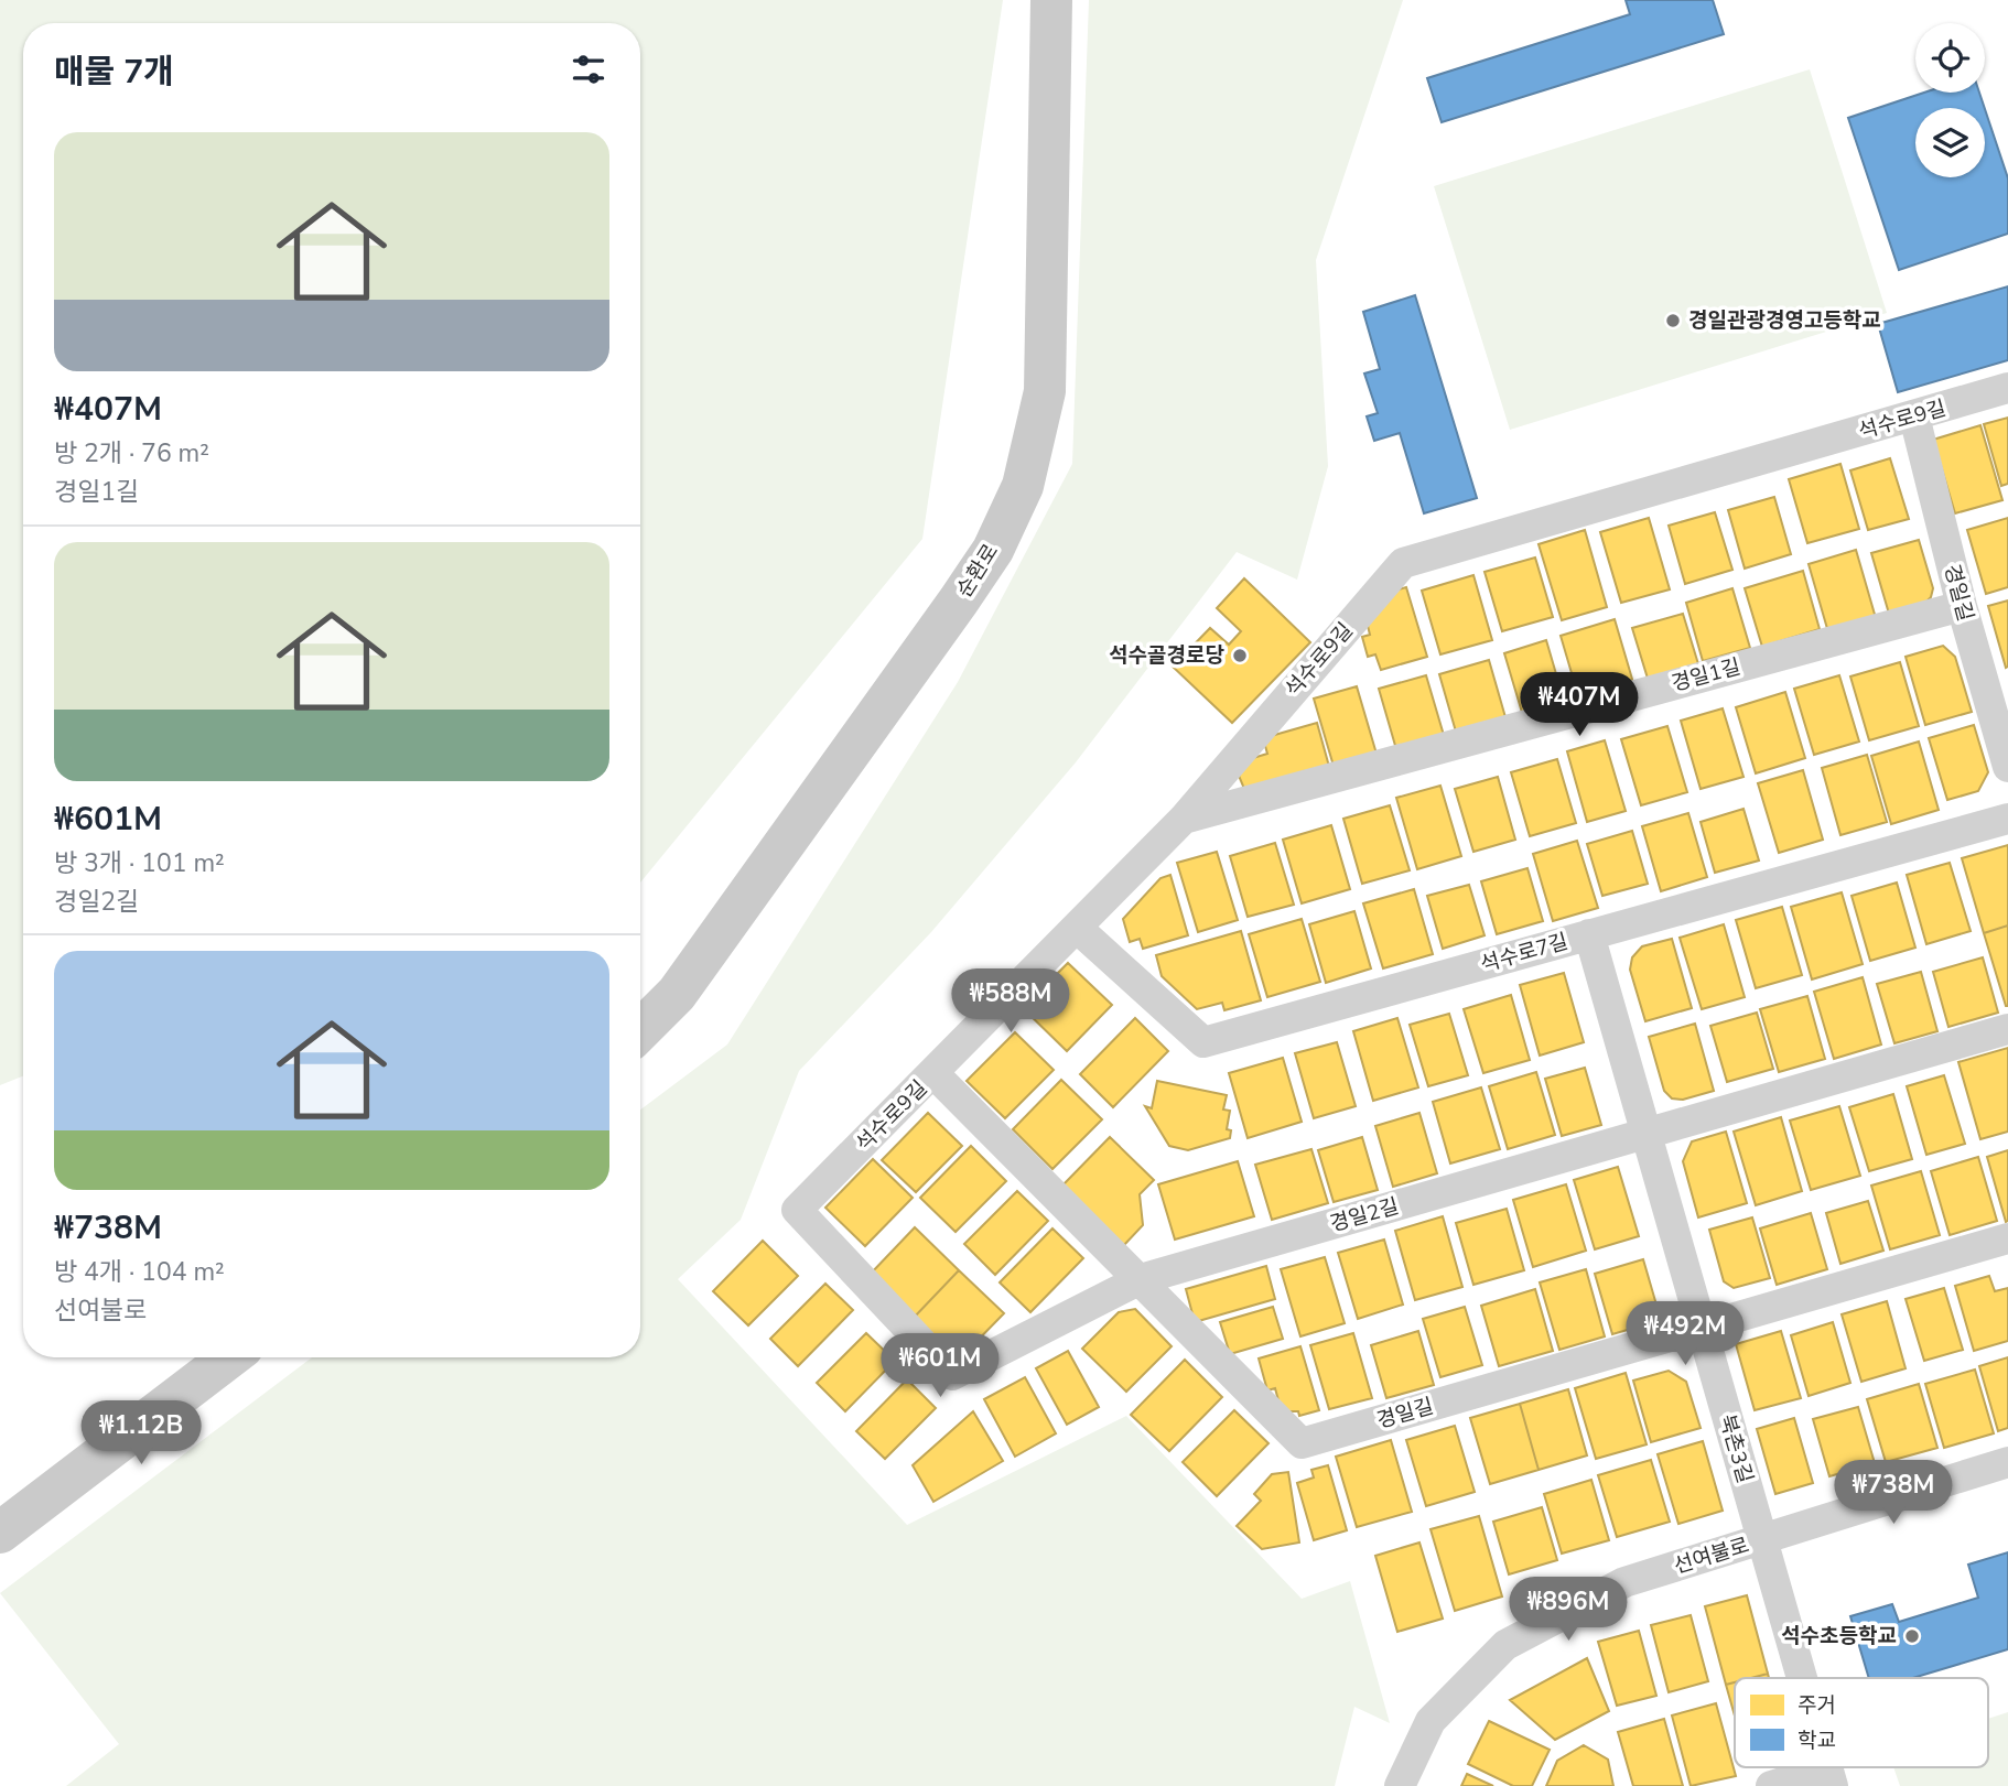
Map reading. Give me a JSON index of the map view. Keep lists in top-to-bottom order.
{
  "streets": {
    "main road": ["순환로"],
    "street": [
      "석수로9길",
      "경일길",
      "경일1길",
      "석수로7길",
      "경일2길",
      "북촌3길",
      "선여불로"
    ]
  },
  "crossings": [
    ["석수로9길", "경일길"],
    ["석수로9길", "경일1길"],
    ["석수로9길", "석수로7길"],
    ["석수로9길", "경일2길"],
    ["경일길", "경일1길"],
    ["경일길", "경일2길"],
    ["경일길", "북촌3길"],
    ["석수로7길", "북촌3길"],
    ["경일2길", "북촌3길"],
    ["북촌3길", "선여불로"]
  ],
  "places": ["경일관광경영고등학교", "석수골경로당", "석수초등학교"],
  "legend": ["주거", "학교"],
  "page": {
    "heading": "매물 7개",
    "list": [
      {
        "name": "₩407M",
        "note": "방 2개 · 76 m² · 경일1길"
      },
      {
        "name": "₩601M",
        "note": "방 3개 · 101 m² · 경일2길"
      },
      {
        "name": "₩738M",
        "note": "방 4개 · 104 m² · 선여불로"
      }
    ],
    "price": [
      "₩407M",
      "₩588M",
      "₩492M",
      "₩601M",
      "₩1.12B",
      "₩738M",
      "₩896M"
    ]
  }
}
